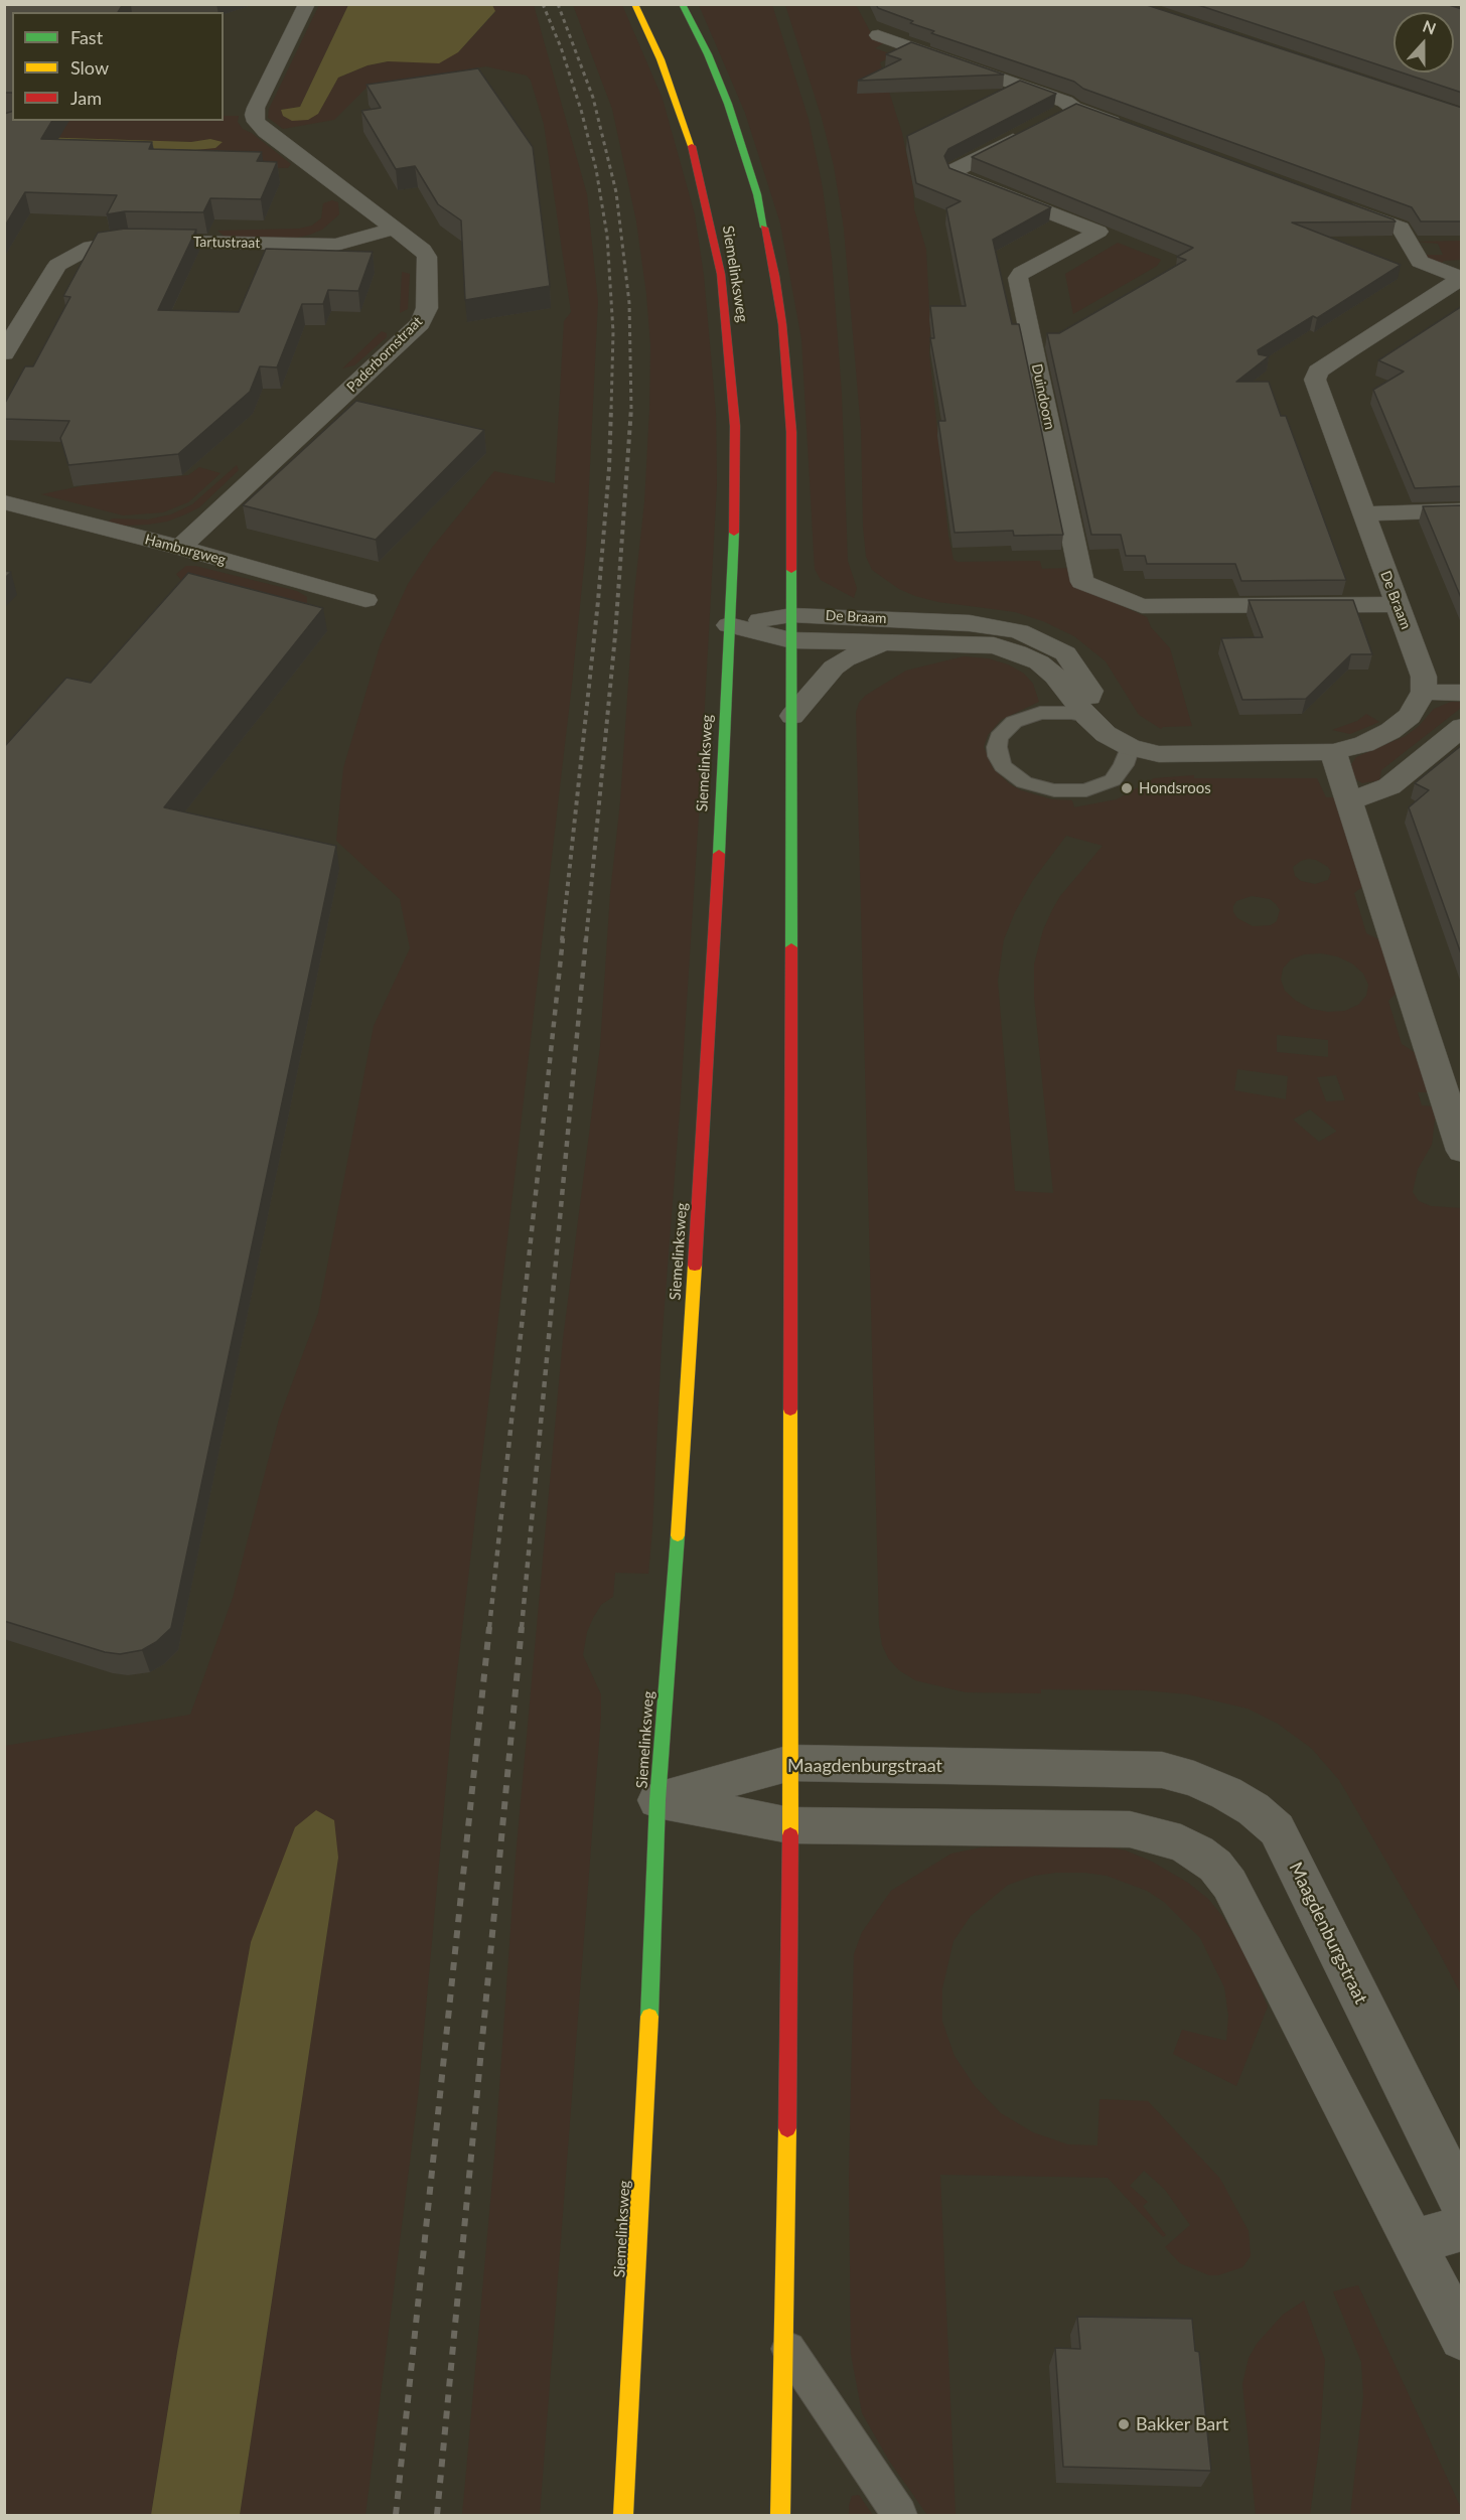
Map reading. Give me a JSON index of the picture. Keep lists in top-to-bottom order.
{
  "streets": {
    "main road": ["Siemelinksweg"],
    "street": [
      "Tartustraat",
      "Paderbornstraat",
      "Duindoorn",
      "Hamburgweg",
      "De Braam",
      "Maagdenburgstraat"
    ]
  },
  "crossings": [
    ["Tartustraat", "Paderbornstraat"],
    ["Siemelinksweg", "De Braam"],
    ["Siemelinksweg", "Maagdenburgstraat"],
    ["Paderbornstraat", "Hamburgweg"],
    ["Duindoorn", "De Braam"]
  ],
  "places": ["Hondsroos", "Bakker Bart"],
  "legend": ["Fast", "Slow", "Jam"],
  "north": "top"
}
